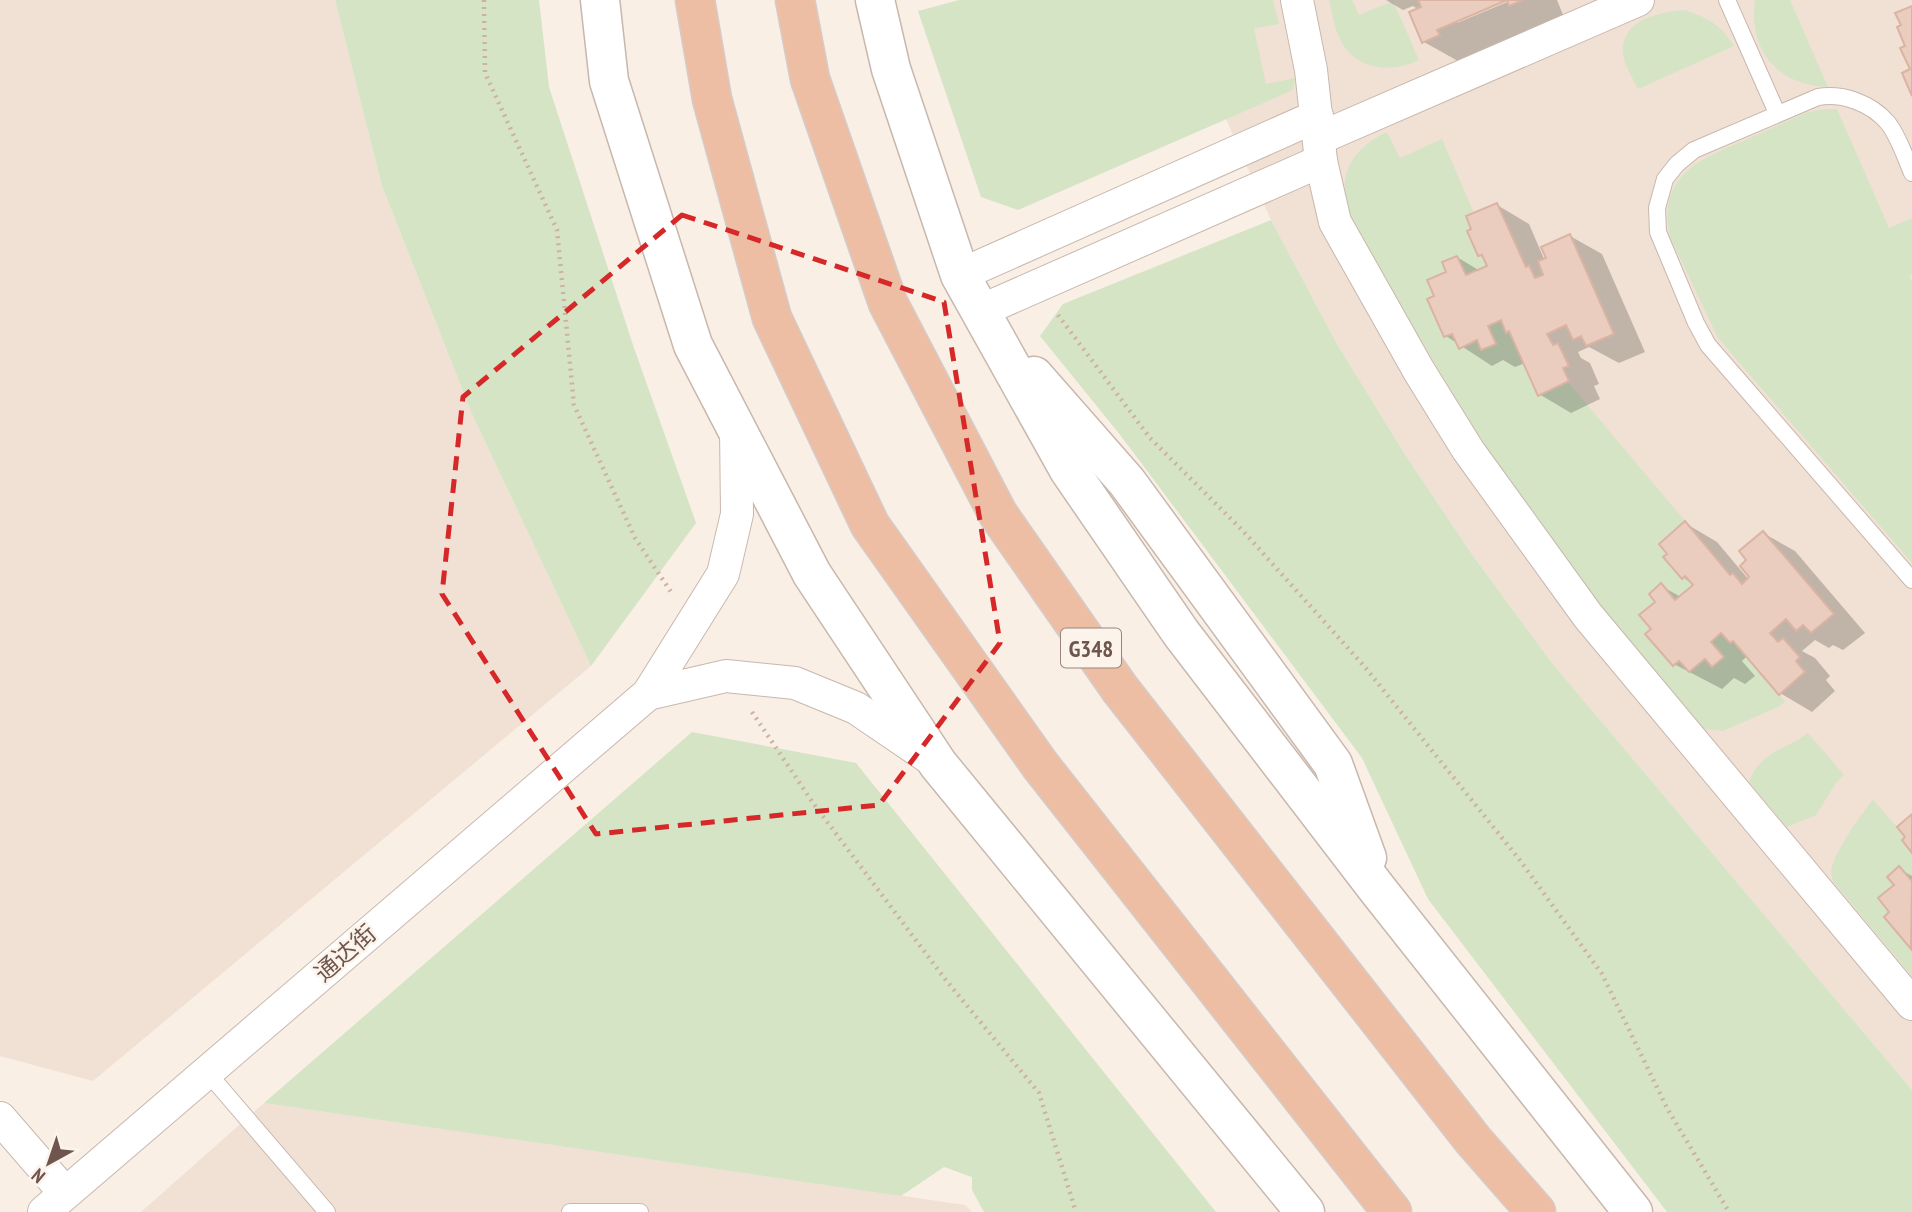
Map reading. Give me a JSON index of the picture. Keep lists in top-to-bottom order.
{
  "streets": {
    "highway": ["G348"],
    "street": ["通达街"]
  },
  "north": "bottom left"
}
